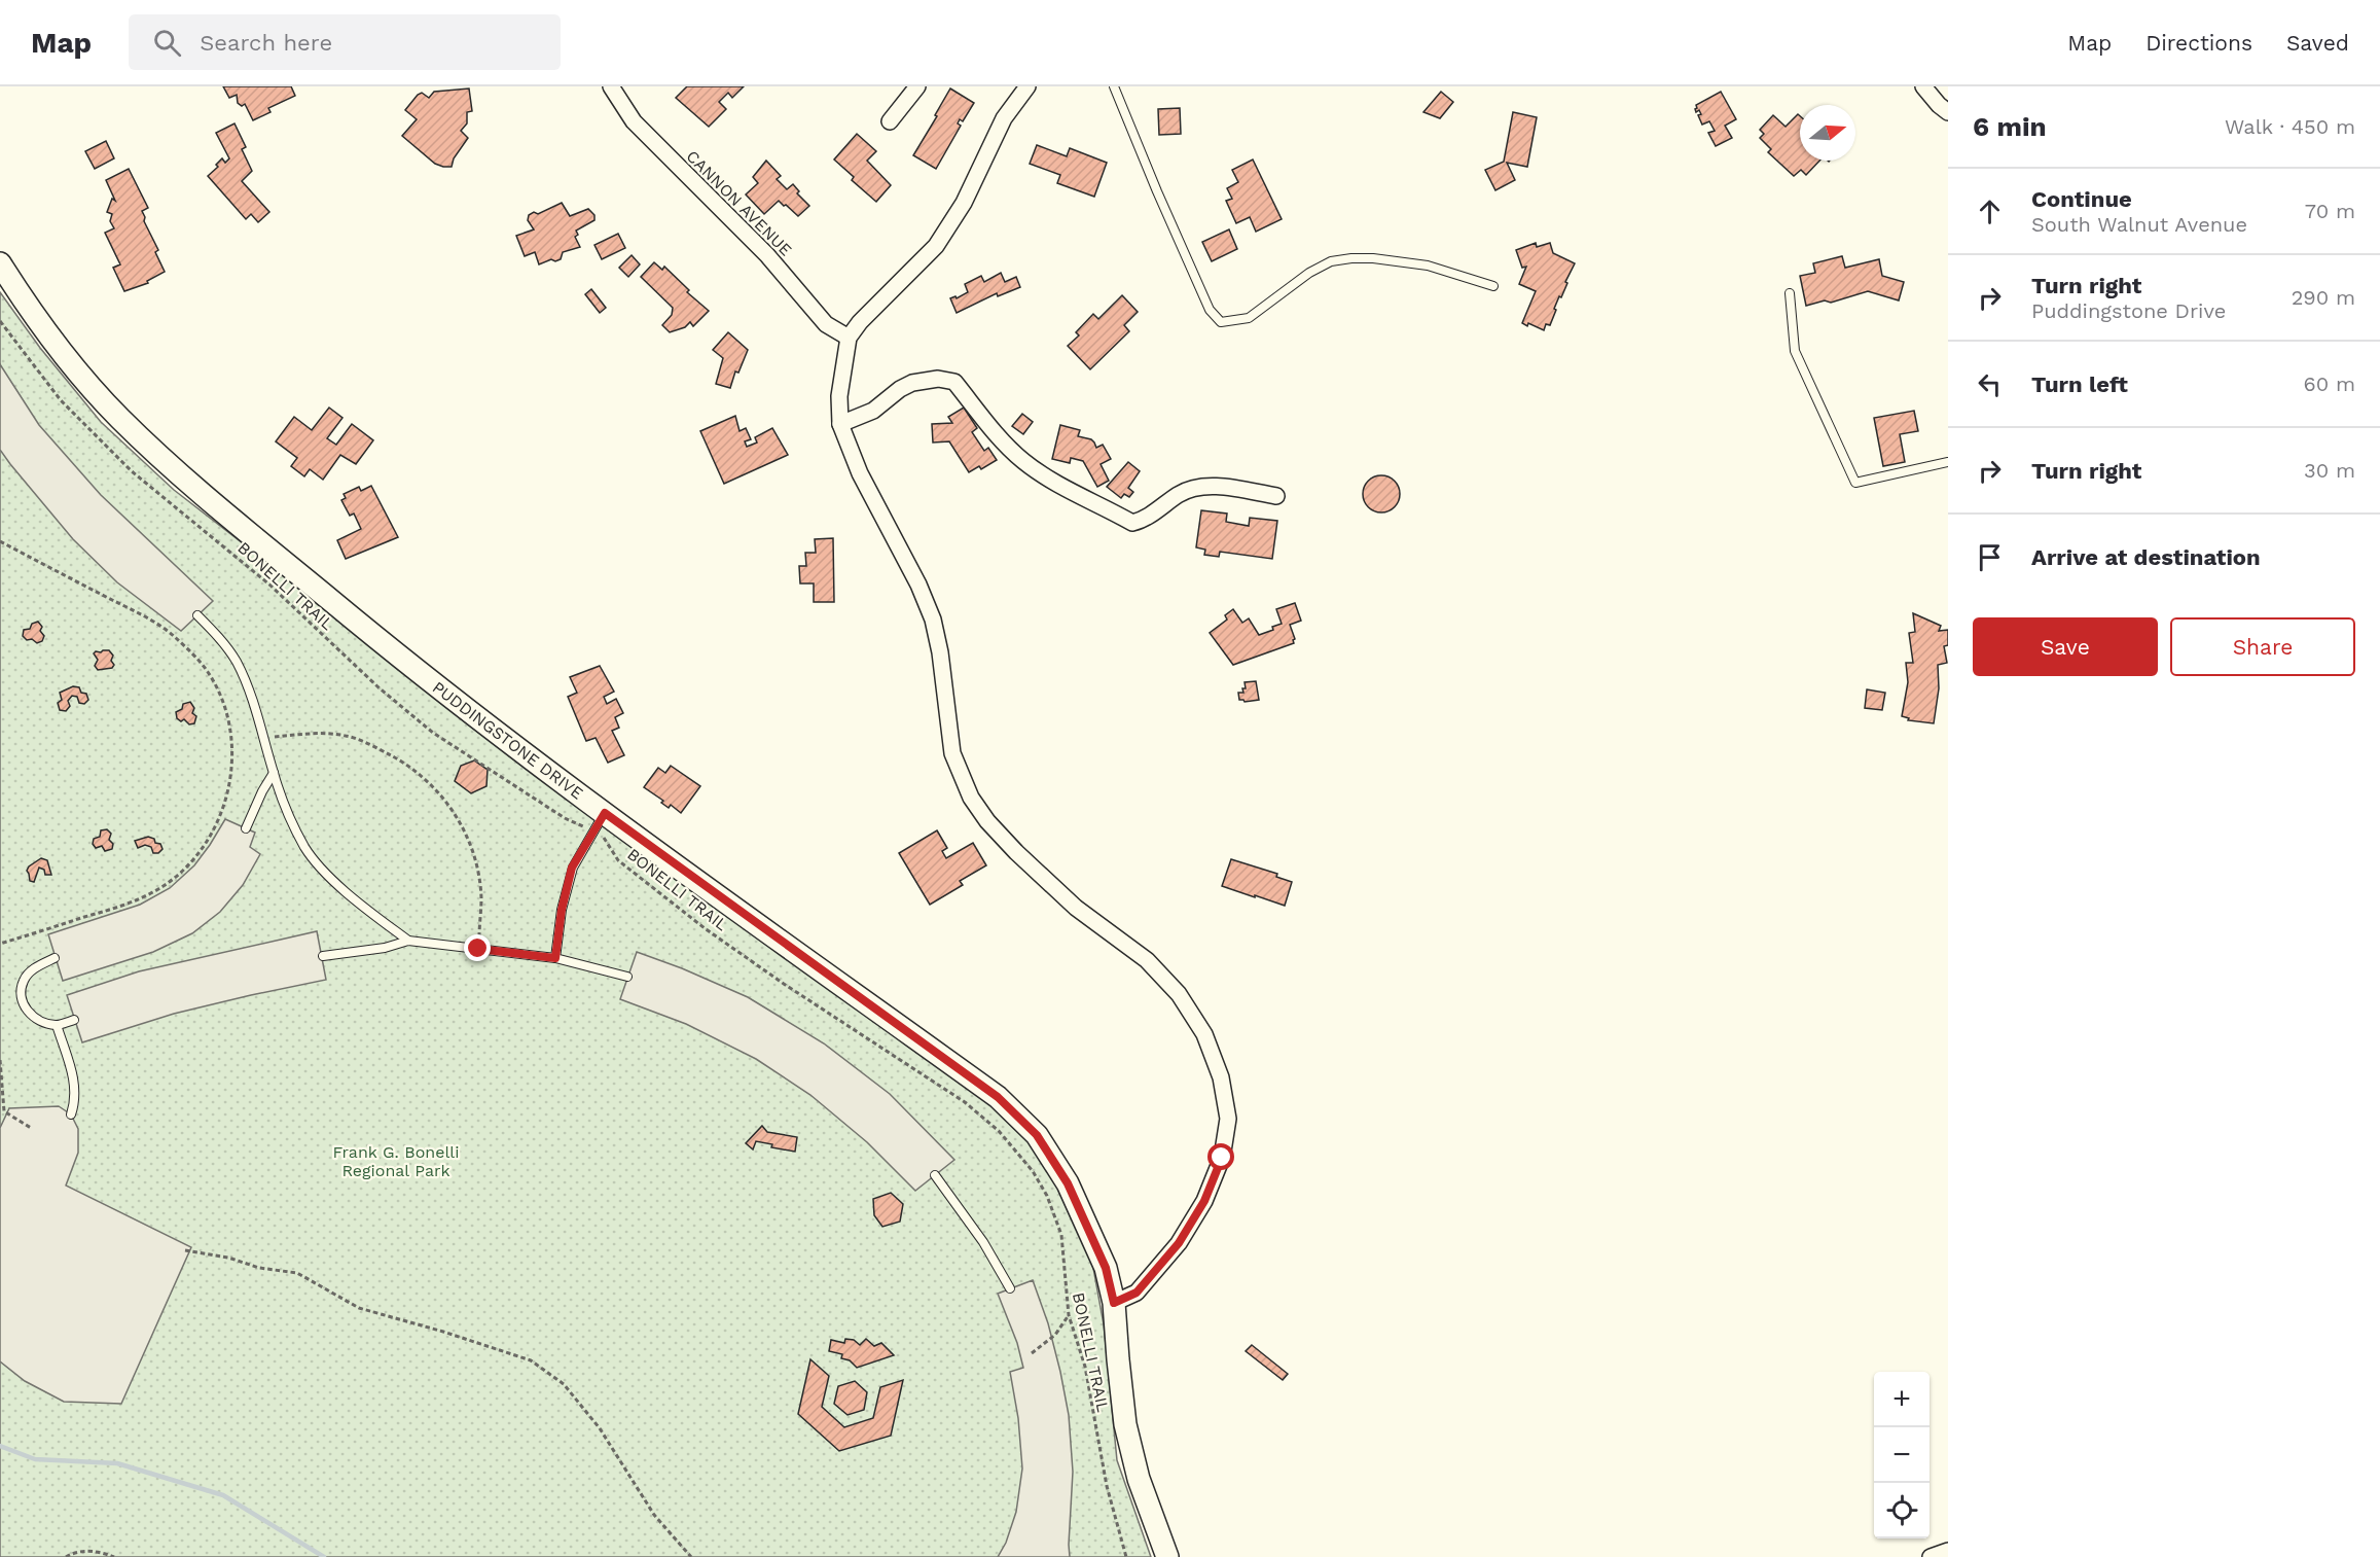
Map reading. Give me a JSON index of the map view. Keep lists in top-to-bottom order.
{
  "streets": {
    "street": ["CANNON AVENUE", "PUDDINGSTONE DRIVE"],
    "path": ["BONELLI TRAIL"]
  },
  "crossings": [
    ["BONELLI TRAIL", "PUDDINGSTONE DRIVE"]
  ],
  "parks": ["Frank G. Bonelli Regional Park"],
  "north": "right",
  "page": {
    "header": "Map",
    "search": "Search here",
    "nav": ["Map", "Directions", "Saved"],
    "heading": ["6 min", "Walk · 450 m"],
    "list": [
      ["Continue", "South Walnut Avenue", "70 m"],
      ["Turn right", "Puddingstone Drive", "290 m"],
      ["Turn left", "60 m"],
      ["Turn right", "30 m"],
      "Arrive at destination"
    ],
    "buttons": ["Save", "Share"],
    "map_buttons": ["+", "−"]
  }
}
